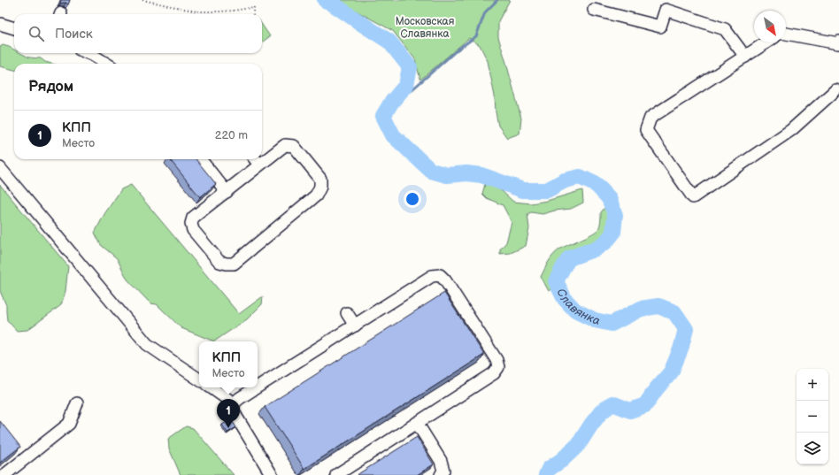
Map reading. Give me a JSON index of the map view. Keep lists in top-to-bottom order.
{
  "water": ["Славянка"],
  "parks": ["Московская Славянка"],
  "north": "bottom right",
  "page": {
    "search": "Поиск",
    "heading": "Рядом",
    "list": [
      {
        "mark": "1",
        "name": "КПП",
        "note": "Место",
        "value": "220 m"
      }
    ],
    "popup": ["КПП", "Место"],
    "map_buttons": ["+", "−"],
    "pins": "1"
  }
}
